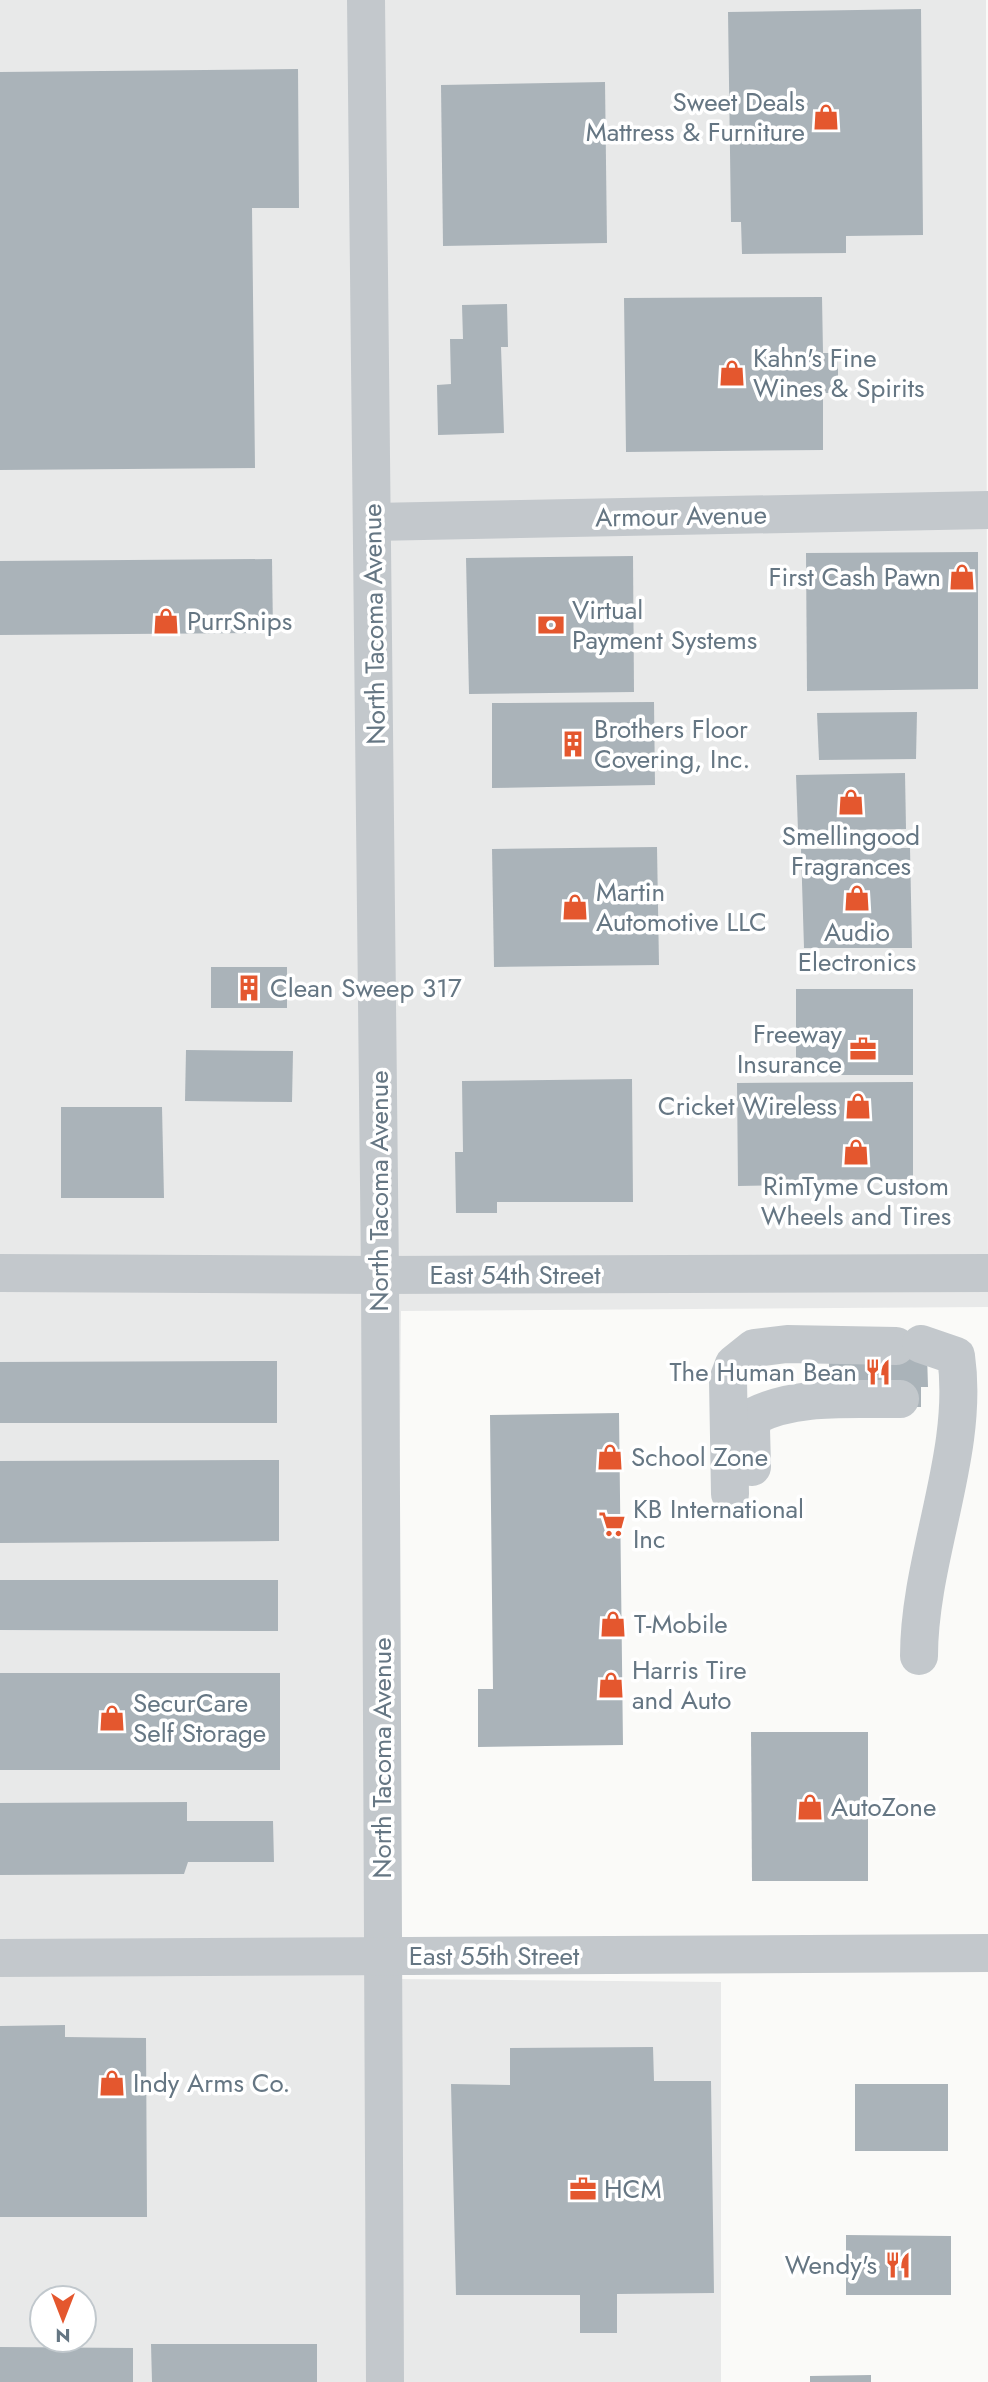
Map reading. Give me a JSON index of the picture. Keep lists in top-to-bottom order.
{
  "streets": {
    "street": [
      "Armour Avenue",
      "North Tacoma Avenue",
      "East 54th Street",
      "East 55th Street"
    ]
  },
  "crossings": [
    ["Armour Avenue", "North Tacoma Avenue"],
    ["North Tacoma Avenue", "East 54th Street"],
    ["North Tacoma Avenue", "East 55th Street"]
  ],
  "places": {
    "shop": [
      "Sweet Deals Mattress & Furniture",
      "Kahn's Fine Wines & Spirits",
      "First Cash Pawn",
      "PurrSnips",
      "Smellingood Fragrances",
      "Audio Electronics",
      "Martin Automotive LLC",
      "Cricket Wireless",
      "RimTyme Custom Wheels and Tires",
      "School Zone",
      "T-Mobile",
      "Harris Tire and Auto",
      "SecurCare Self Storage",
      "AutoZone",
      "Indy Arms Co."
    ],
    "bank": ["Virtual Payment Systems"],
    "building": ["Brothers Floor Covering, Inc.", "Clean Sweep 317"],
    "office": ["Freeway Insurance", "HCM"],
    "restaurant": ["The Human Bean", "Wendy's"],
    "supermarket": ["KB International Inc"]
  },
  "north": "bottom"
}
